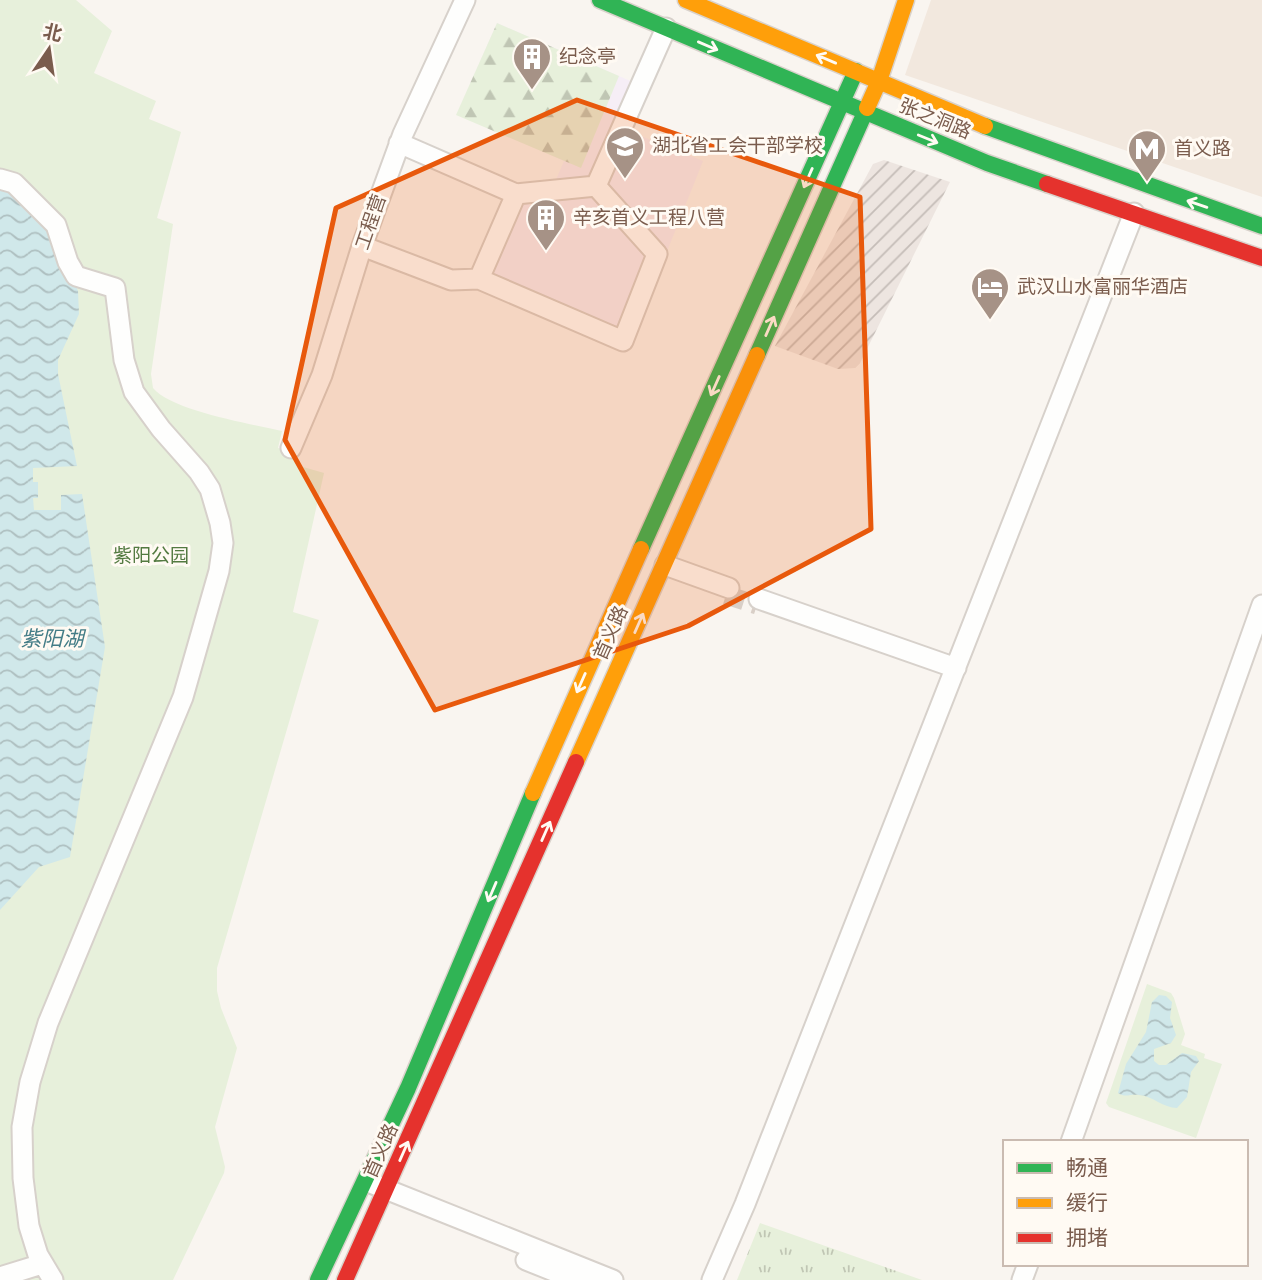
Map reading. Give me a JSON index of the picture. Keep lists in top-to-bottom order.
{
  "streets": {
    "main road": ["张之洞路", "首义路"],
    "street": ["工程营"]
  },
  "crossings": [
    ["张之洞路", "首义路"]
  ],
  "water": ["紫阳湖"],
  "parks": ["紫阳公园"],
  "places": {
    "building": ["纪念亭", "辛亥首义工程八营"],
    "school or university": ["湖北省工会干部学校"],
    "metro station": ["首义路"],
    "hotel": ["武汉山水富丽华酒店"]
  },
  "legend": ["畅通", "缓行", "拥堵"],
  "north": "top"
}
